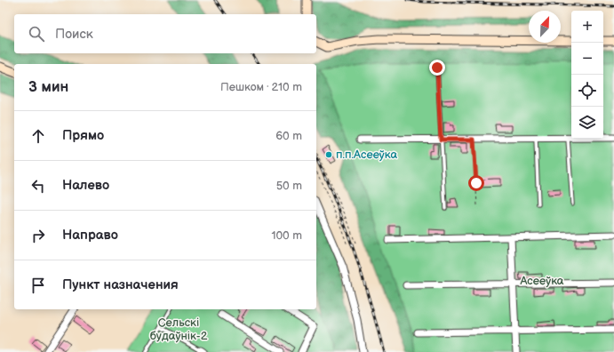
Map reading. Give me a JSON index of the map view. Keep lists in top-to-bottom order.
{
  "parks": ["Асееўка", "Сельскі будаўнік-2"],
  "places": ["п.п.Асееўка"],
  "north": "top right",
  "page": {
    "map_buttons": ["+", "−"],
    "search": "Поиск",
    "heading": ["3 мин", "Пешком · 210 m"],
    "list": [
      ["Прямо", "60 m"],
      ["Налево", "50 m"],
      ["Направо", "100 m"],
      "Пункт назначения"
    ]
  }
}
